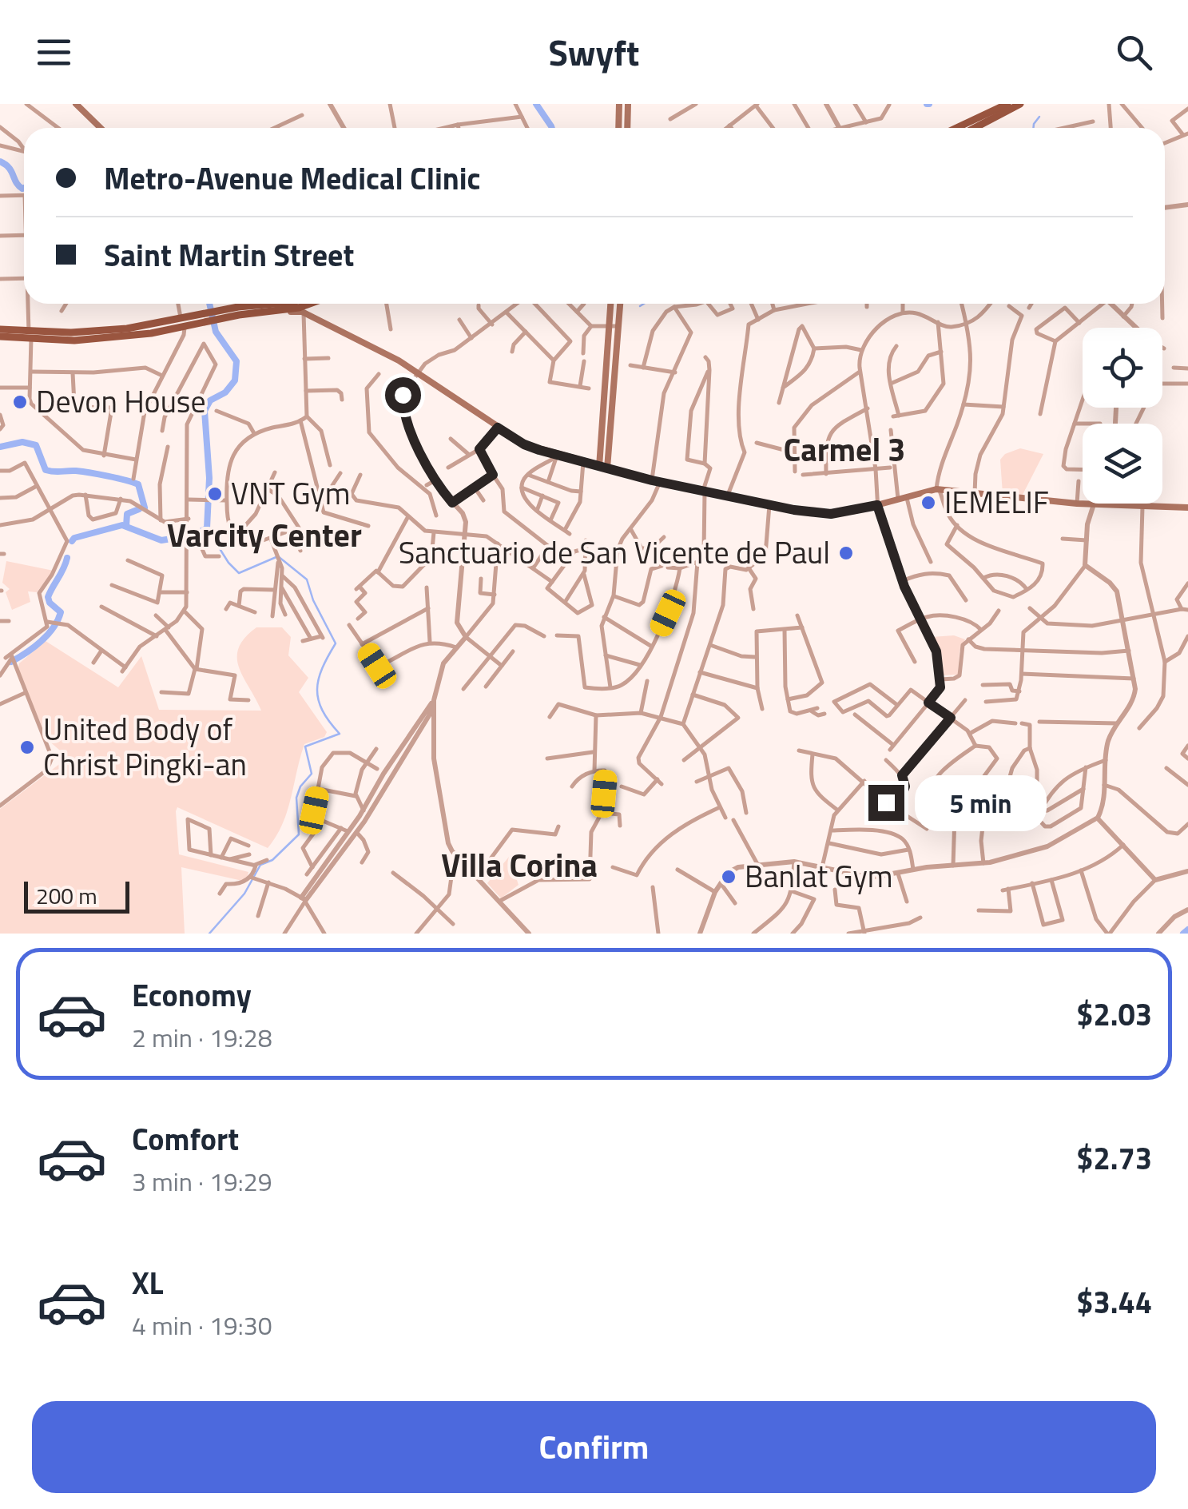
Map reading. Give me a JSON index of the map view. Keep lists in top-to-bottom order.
{
  "districts": ["Carmel 3", "Varcity Center", "Villa Corina"],
  "places": [
    "Devon House",
    "VNT Gym",
    "IEMELIF",
    "Sanctuario de San Vicente de Paul",
    "United Body of Christ Pingki-an",
    "Banlat Gym"
  ],
  "scale_bar": "200 m",
  "page": {
    "header": "Swyft",
    "banner": ["Metro-Avenue Medical Clinic", "Saint Martin Street"],
    "bubble": "5 min",
    "scale": "200 m",
    "list": [
      {
        "name": "Economy",
        "note": "2 min · 19:28",
        "value": "$2.03"
      },
      {
        "name": "Comfort",
        "note": "3 min · 19:29",
        "value": "$2.73"
      },
      {
        "name": "XL",
        "note": "4 min · 19:30",
        "value": "$3.44"
      }
    ],
    "buttons": "Confirm"
  }
}
